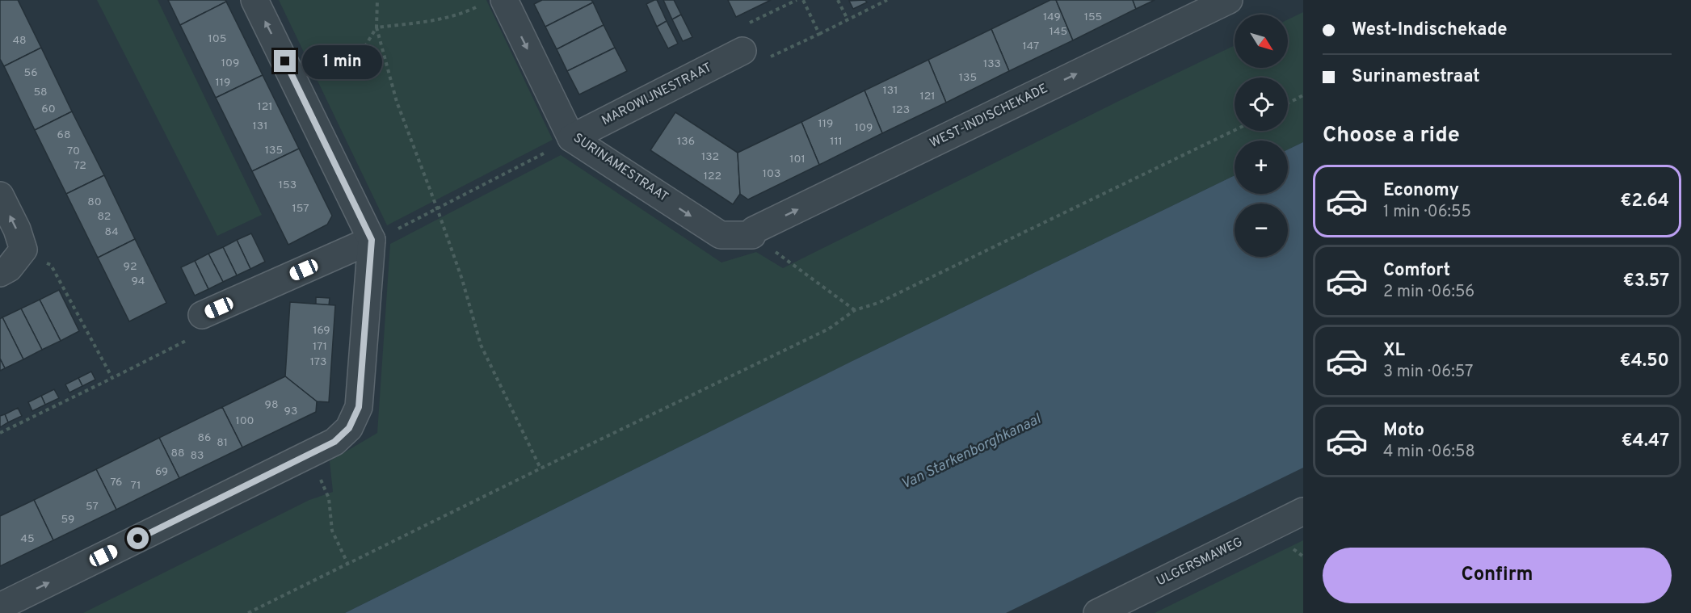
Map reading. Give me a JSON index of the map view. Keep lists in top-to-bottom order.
{
  "streets": {
    "street": [
      "MAROWIJNESTRAAT",
      "WEST-INDISCHEKADE",
      "SURINAMESTRAAT",
      "ULGERSMAWEG"
    ]
  },
  "crossings": [
    ["MAROWIJNESTRAAT", "SURINAMESTRAAT"],
    ["WEST-INDISCHEKADE", "SURINAMESTRAAT"]
  ],
  "one_way": ["WEST-INDISCHEKADE"],
  "water": ["Van Starkenborghkanaal"],
  "house_numbers": [
    "149",
    "155",
    "145",
    "105",
    "48",
    "147",
    "109",
    "133",
    "56",
    "135",
    "119",
    "131",
    "58",
    "121",
    "121",
    "60",
    "123",
    "119",
    "131",
    "109",
    "68",
    "136",
    "111",
    "135",
    "70",
    "132",
    "101",
    "72",
    "103",
    "122",
    "153",
    "80",
    "157",
    "82",
    "84",
    "92",
    "94",
    "169",
    "171",
    "173",
    "98",
    "93",
    "100",
    "86",
    "81",
    "88",
    "83",
    "69",
    "76",
    "71",
    "57",
    "59",
    "45"
  ],
  "north": "bottom right",
  "page": {
    "banner": ["West-Indischekade", "Surinamestraat"],
    "map_buttons": ["+", "−"],
    "bubble": "1 min",
    "heading": "Choose a ride",
    "list": [
      {
        "name": "Economy",
        "note": "1 min · 06:55",
        "value": "€2.64"
      },
      {
        "name": "Comfort",
        "note": "2 min · 06:56",
        "value": "€3.57"
      },
      {
        "name": "XL",
        "note": "3 min · 06:57",
        "value": "€4.50"
      },
      {
        "name": "Moto",
        "note": "4 min · 06:58",
        "value": "€4.47"
      }
    ],
    "buttons": "Confirm"
  }
}
